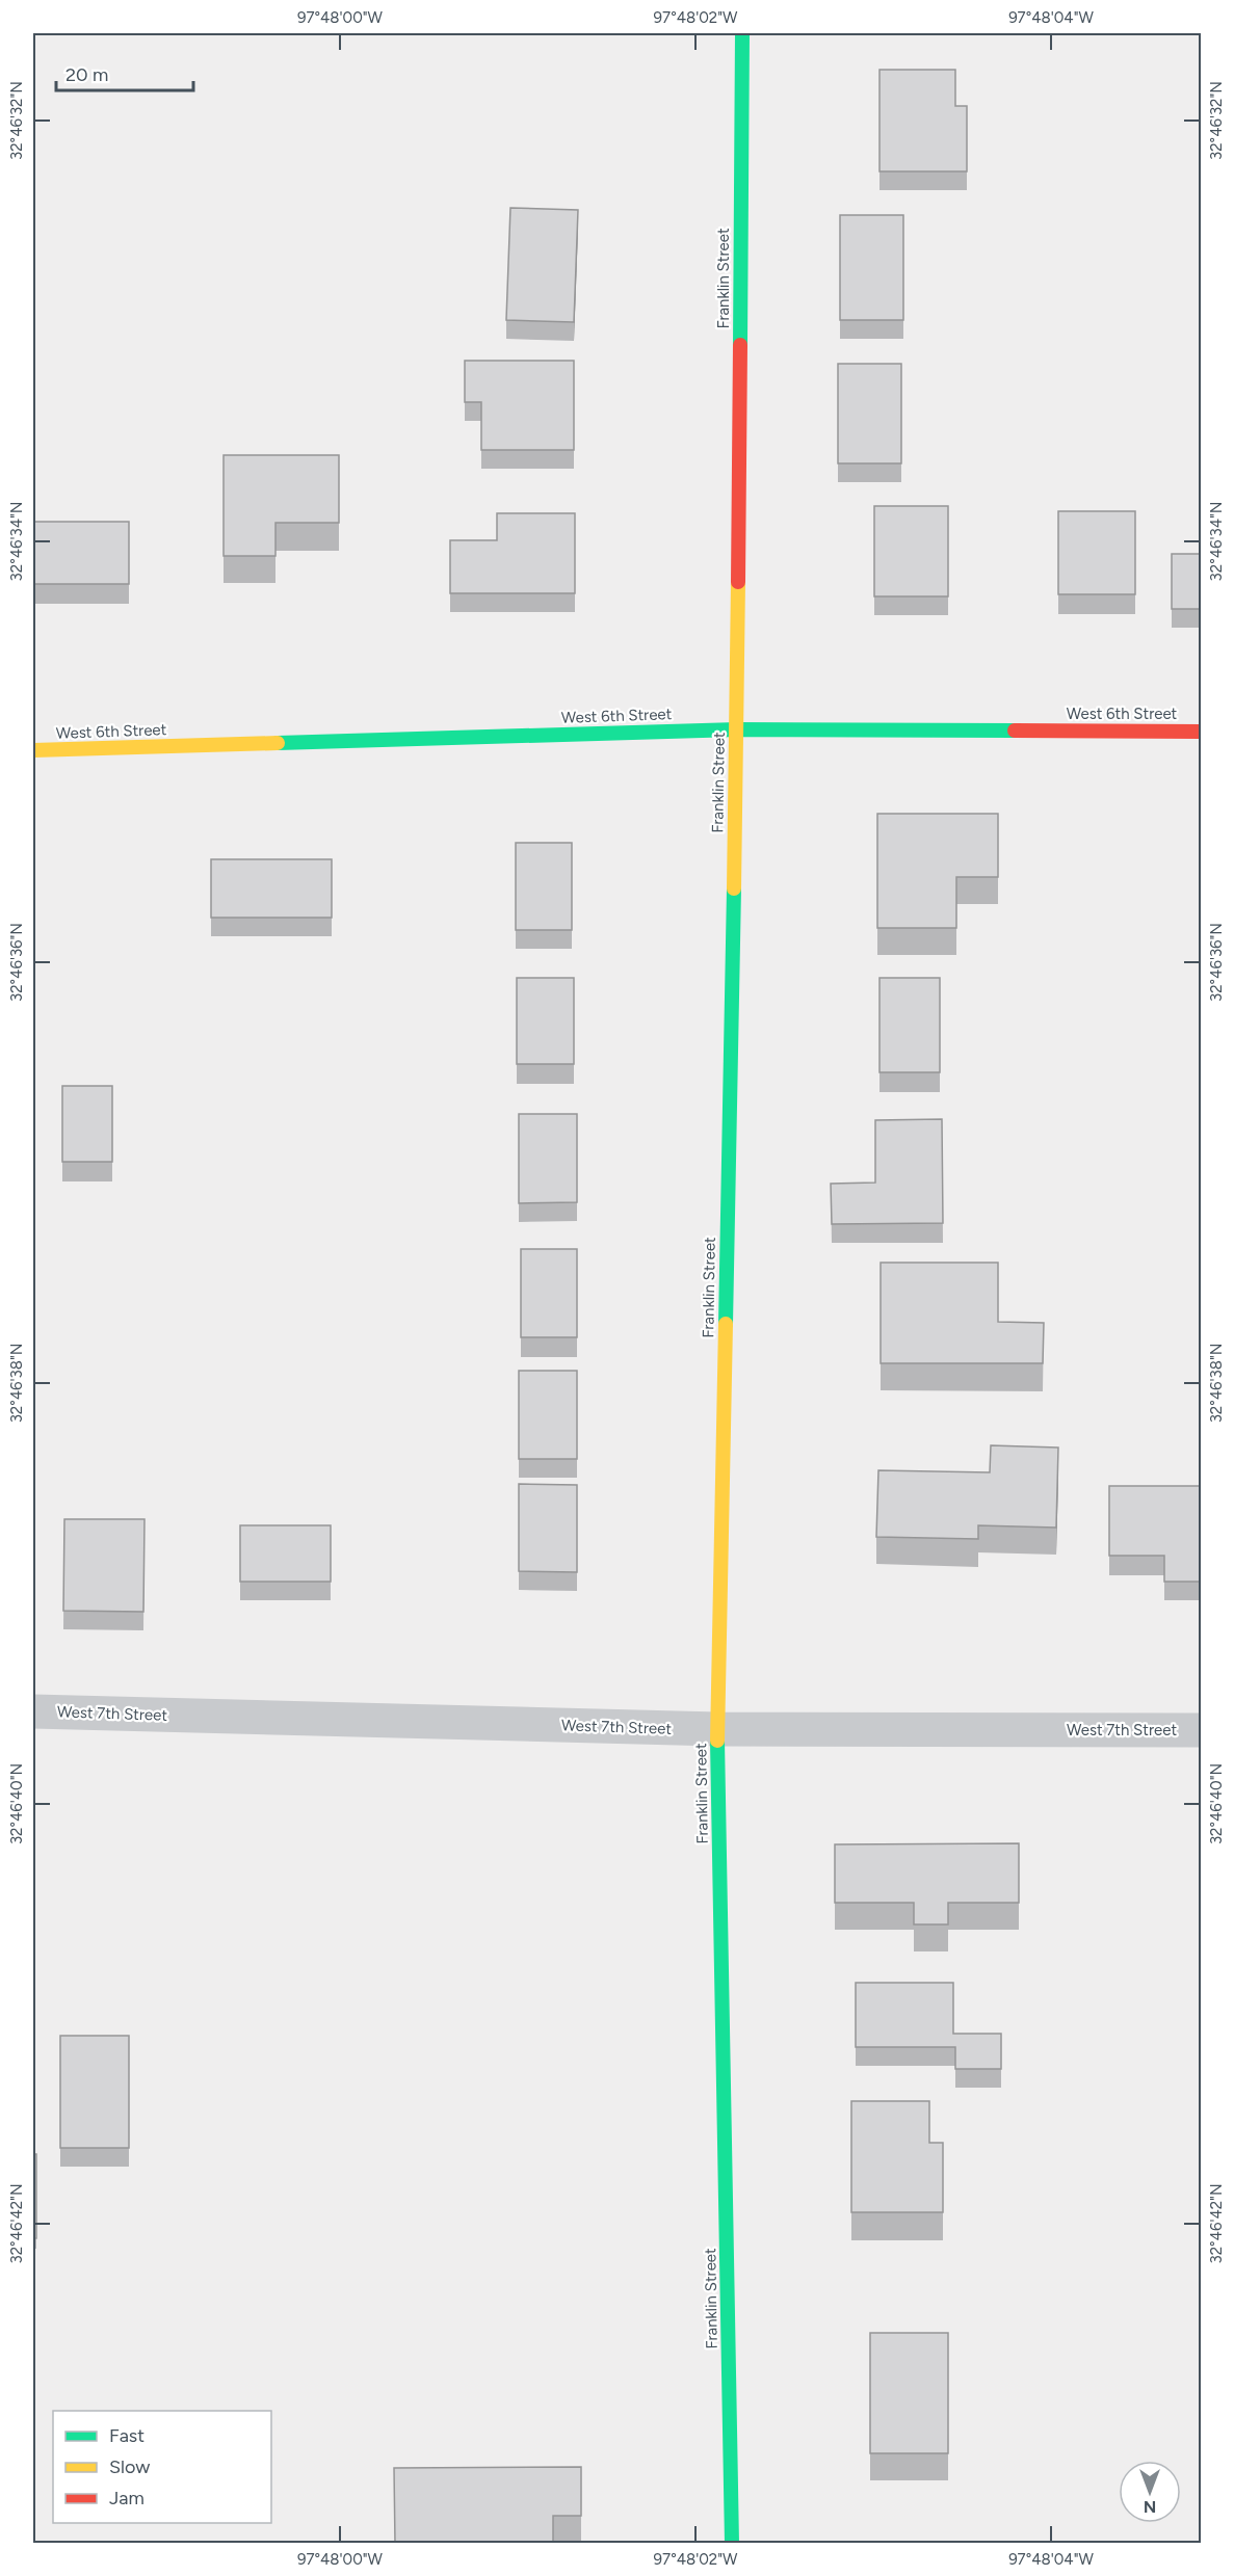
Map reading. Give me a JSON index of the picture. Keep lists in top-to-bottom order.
{
  "streets": {
    "street": ["Franklin Street", "West 6th Street", "West 7th Street"]
  },
  "crossings": [
    ["Franklin Street", "West 6th Street"],
    ["Franklin Street", "West 7th Street"]
  ],
  "legend": ["Fast", "Slow", "Jam"],
  "scale_bar": "20 m",
  "north": "bottom",
  "coordinates": [
    "97°48'00\"W",
    "97°48'02\"W",
    "97°48'04\"W",
    "32°46'32\"N",
    "32°46'34\"N",
    "32°46'36\"N",
    "32°46'38\"N",
    "32°46'40\"N",
    "32°46'42\"N"
  ]
}
